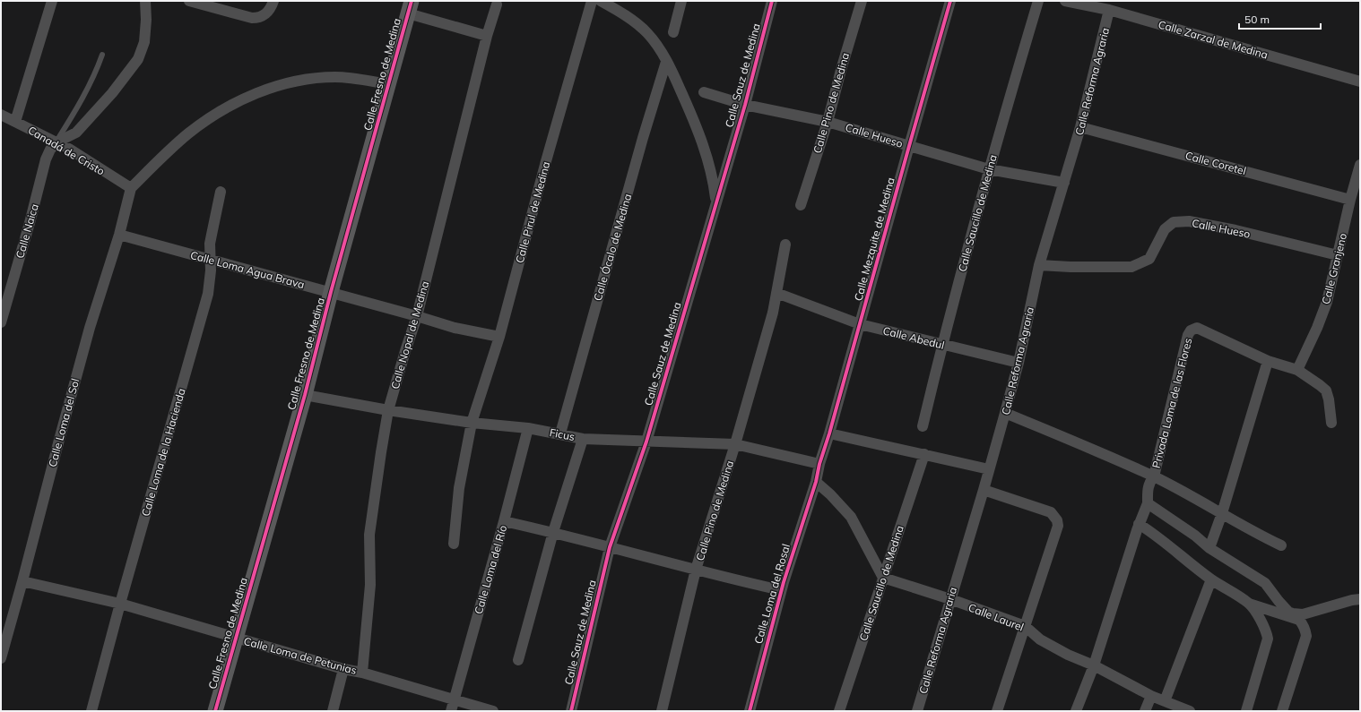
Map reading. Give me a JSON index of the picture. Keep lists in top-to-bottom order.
{
  "streets": {
    "street": [
      "Calle Zarzal de Medina",
      "Calle Fresno de Medina",
      "Calle Sauz de Medina",
      "Calle Reforma Agraria",
      "Calle Pino de Medina",
      "Calle Hueso",
      "Canadá de Cristo",
      "Calle Coretel",
      "Calle Pirul de Medina",
      "Calle Saucillo de Medina",
      "Calle Naica",
      "Calle Mezquite de Medina",
      "Calle Ócalo de Medina",
      "Calle Granjeno",
      "Calle Loma Agua Brava",
      "Calle Nopal de Medina",
      "Calle Abedul",
      "Privada Loma de las Flores",
      "Calle Loma del Sol",
      "Ficus",
      "Calle Loma de la Hacienda",
      "Calle Loma del Río",
      "Calle Loma del Rosal",
      "Calle Laurel",
      "Calle Loma de Petunias"
    ]
  },
  "crossings": [
    ["Calle Zarzal de Medina", "Calle Reforma Agraria"],
    ["Calle Fresno de Medina", "Calle Loma Agua Brava"],
    ["Calle Fresno de Medina", "Ficus"],
    ["Calle Fresno de Medina", "Calle Loma de Petunias"],
    ["Calle Sauz de Medina", "Calle Hueso"],
    ["Calle Sauz de Medina", "Ficus"],
    ["Calle Reforma Agraria", "Calle Hueso"],
    ["Calle Reforma Agraria", "Calle Coretel"],
    ["Calle Reforma Agraria", "Calle Abedul"],
    ["Calle Reforma Agraria", "Calle Laurel"],
    ["Calle Pino de Medina", "Calle Hueso"],
    ["Calle Pino de Medina", "Calle Abedul"],
    ["Calle Pino de Medina", "Ficus"],
    ["Calle Hueso", "Calle Saucillo de Medina"],
    ["Calle Hueso", "Calle Mezquite de Medina"],
    ["Calle Hueso", "Calle Granjeno"],
    ["Canadá de Cristo", "Calle Naica"],
    ["Canadá de Cristo", "Calle Loma del Sol"],
    ["Calle Coretel", "Calle Granjeno"],
    ["Calle Pirul de Medina", "Calle Loma Agua Brava"],
    ["Calle Pirul de Medina", "Ficus"],
    ["Calle Saucillo de Medina", "Calle Abedul"],
    ["Calle Saucillo de Medina", "Calle Laurel"],
    ["Calle Mezquite de Medina", "Calle Abedul"],
    ["Calle Mezquite de Medina", "Ficus"],
    ["Calle Mezquite de Medina", "Calle Loma del Rosal"],
    ["Calle Ócalo de Medina", "Ficus"],
    ["Calle Loma Agua Brava", "Calle Nopal de Medina"],
    ["Calle Loma Agua Brava", "Calle Loma del Sol"],
    ["Calle Loma Agua Brava", "Calle Loma de la Hacienda"],
    ["Calle Nopal de Medina", "Ficus"],
    ["Calle Nopal de Medina", "Calle Loma de Petunias"],
    ["Calle Loma del Sol", "Calle Loma de Petunias"],
    ["Ficus", "Calle Loma del Río"],
    ["Calle Loma de la Hacienda", "Calle Loma de Petunias"],
    ["Calle Loma del Río", "Calle Loma de Petunias"]
  ],
  "scale_bar": "50 m"
}
